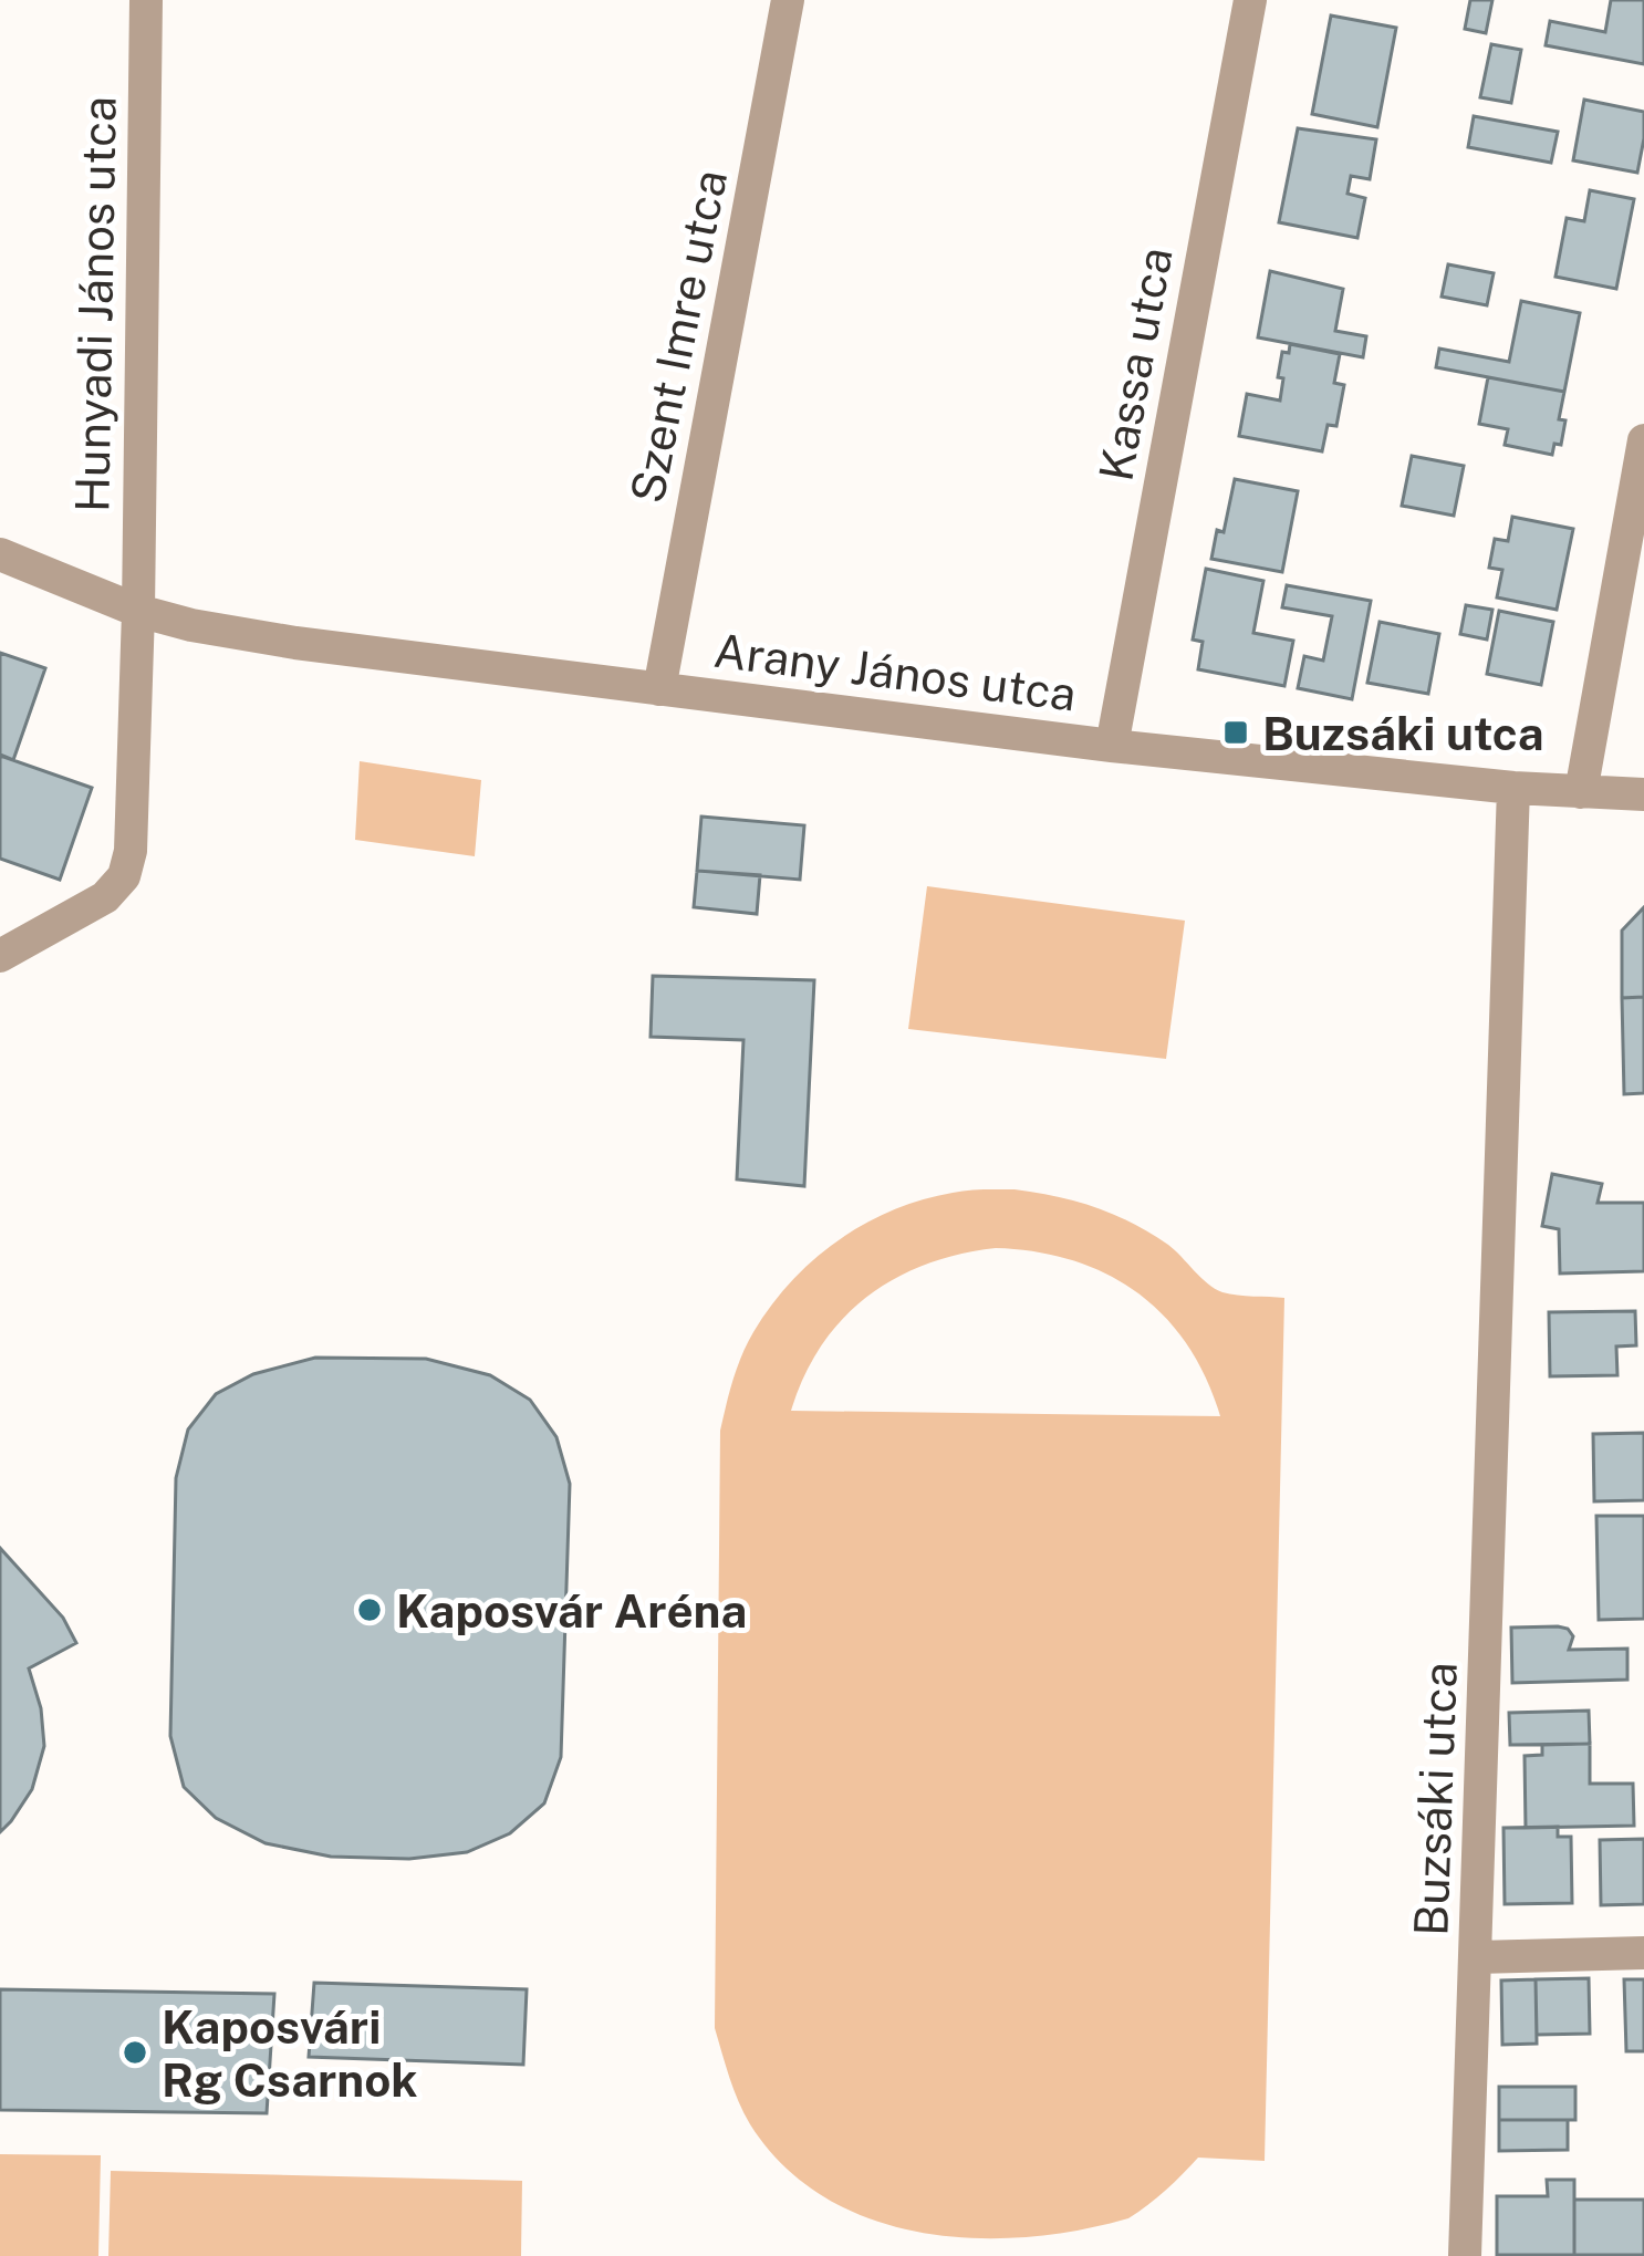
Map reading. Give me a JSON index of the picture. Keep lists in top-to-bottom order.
{
  "streets": {
    "street": [
      "Hunyadi János utca",
      "Szent Imre utca",
      "Kassa utca",
      "Arany János utca",
      "Buzsáki utca"
    ]
  },
  "crossings": [
    ["Hunyadi János utca", "Arany János utca"],
    ["Szent Imre utca", "Arany János utca"],
    ["Kassa utca", "Arany János utca"],
    ["Arany János utca", "Buzsáki utca"]
  ],
  "places": {
    "transit": ["Buzsáki utca"],
    "other": ["Kaposvár Aréna", "Kaposvári Rg Csarnok"]
  }
}
